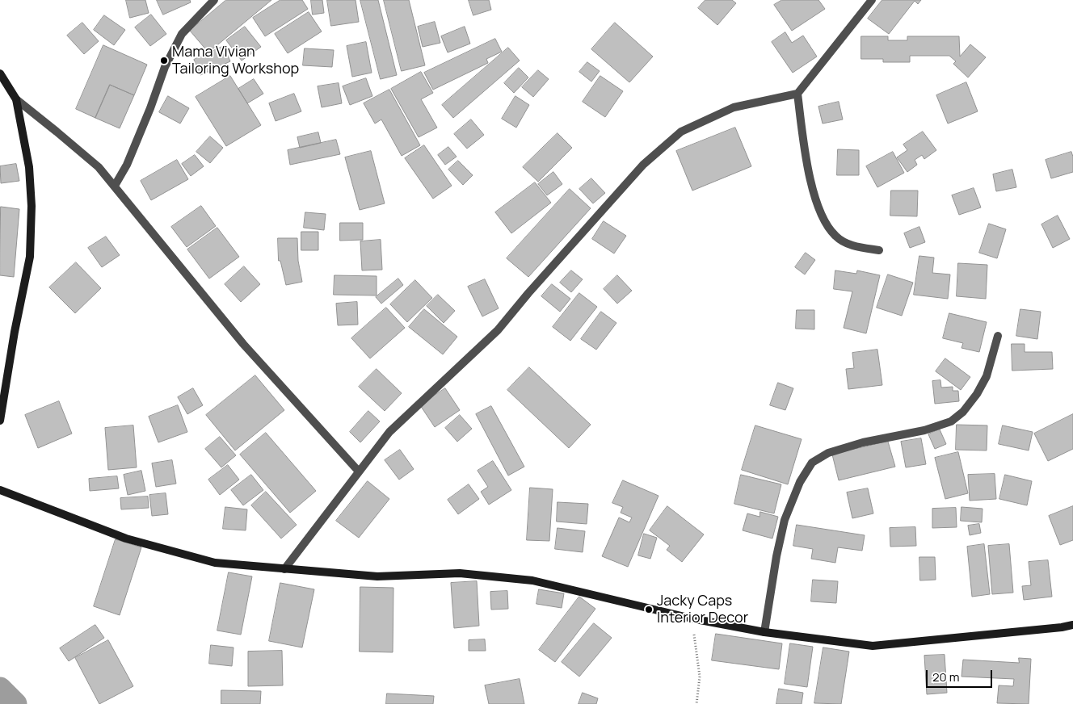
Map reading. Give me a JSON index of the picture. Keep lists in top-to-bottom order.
{
  "places": ["Mama Vivian Tailoring Workshop", "Jacky Caps Interior Decor"],
  "scale_bar": "20 m"
}
